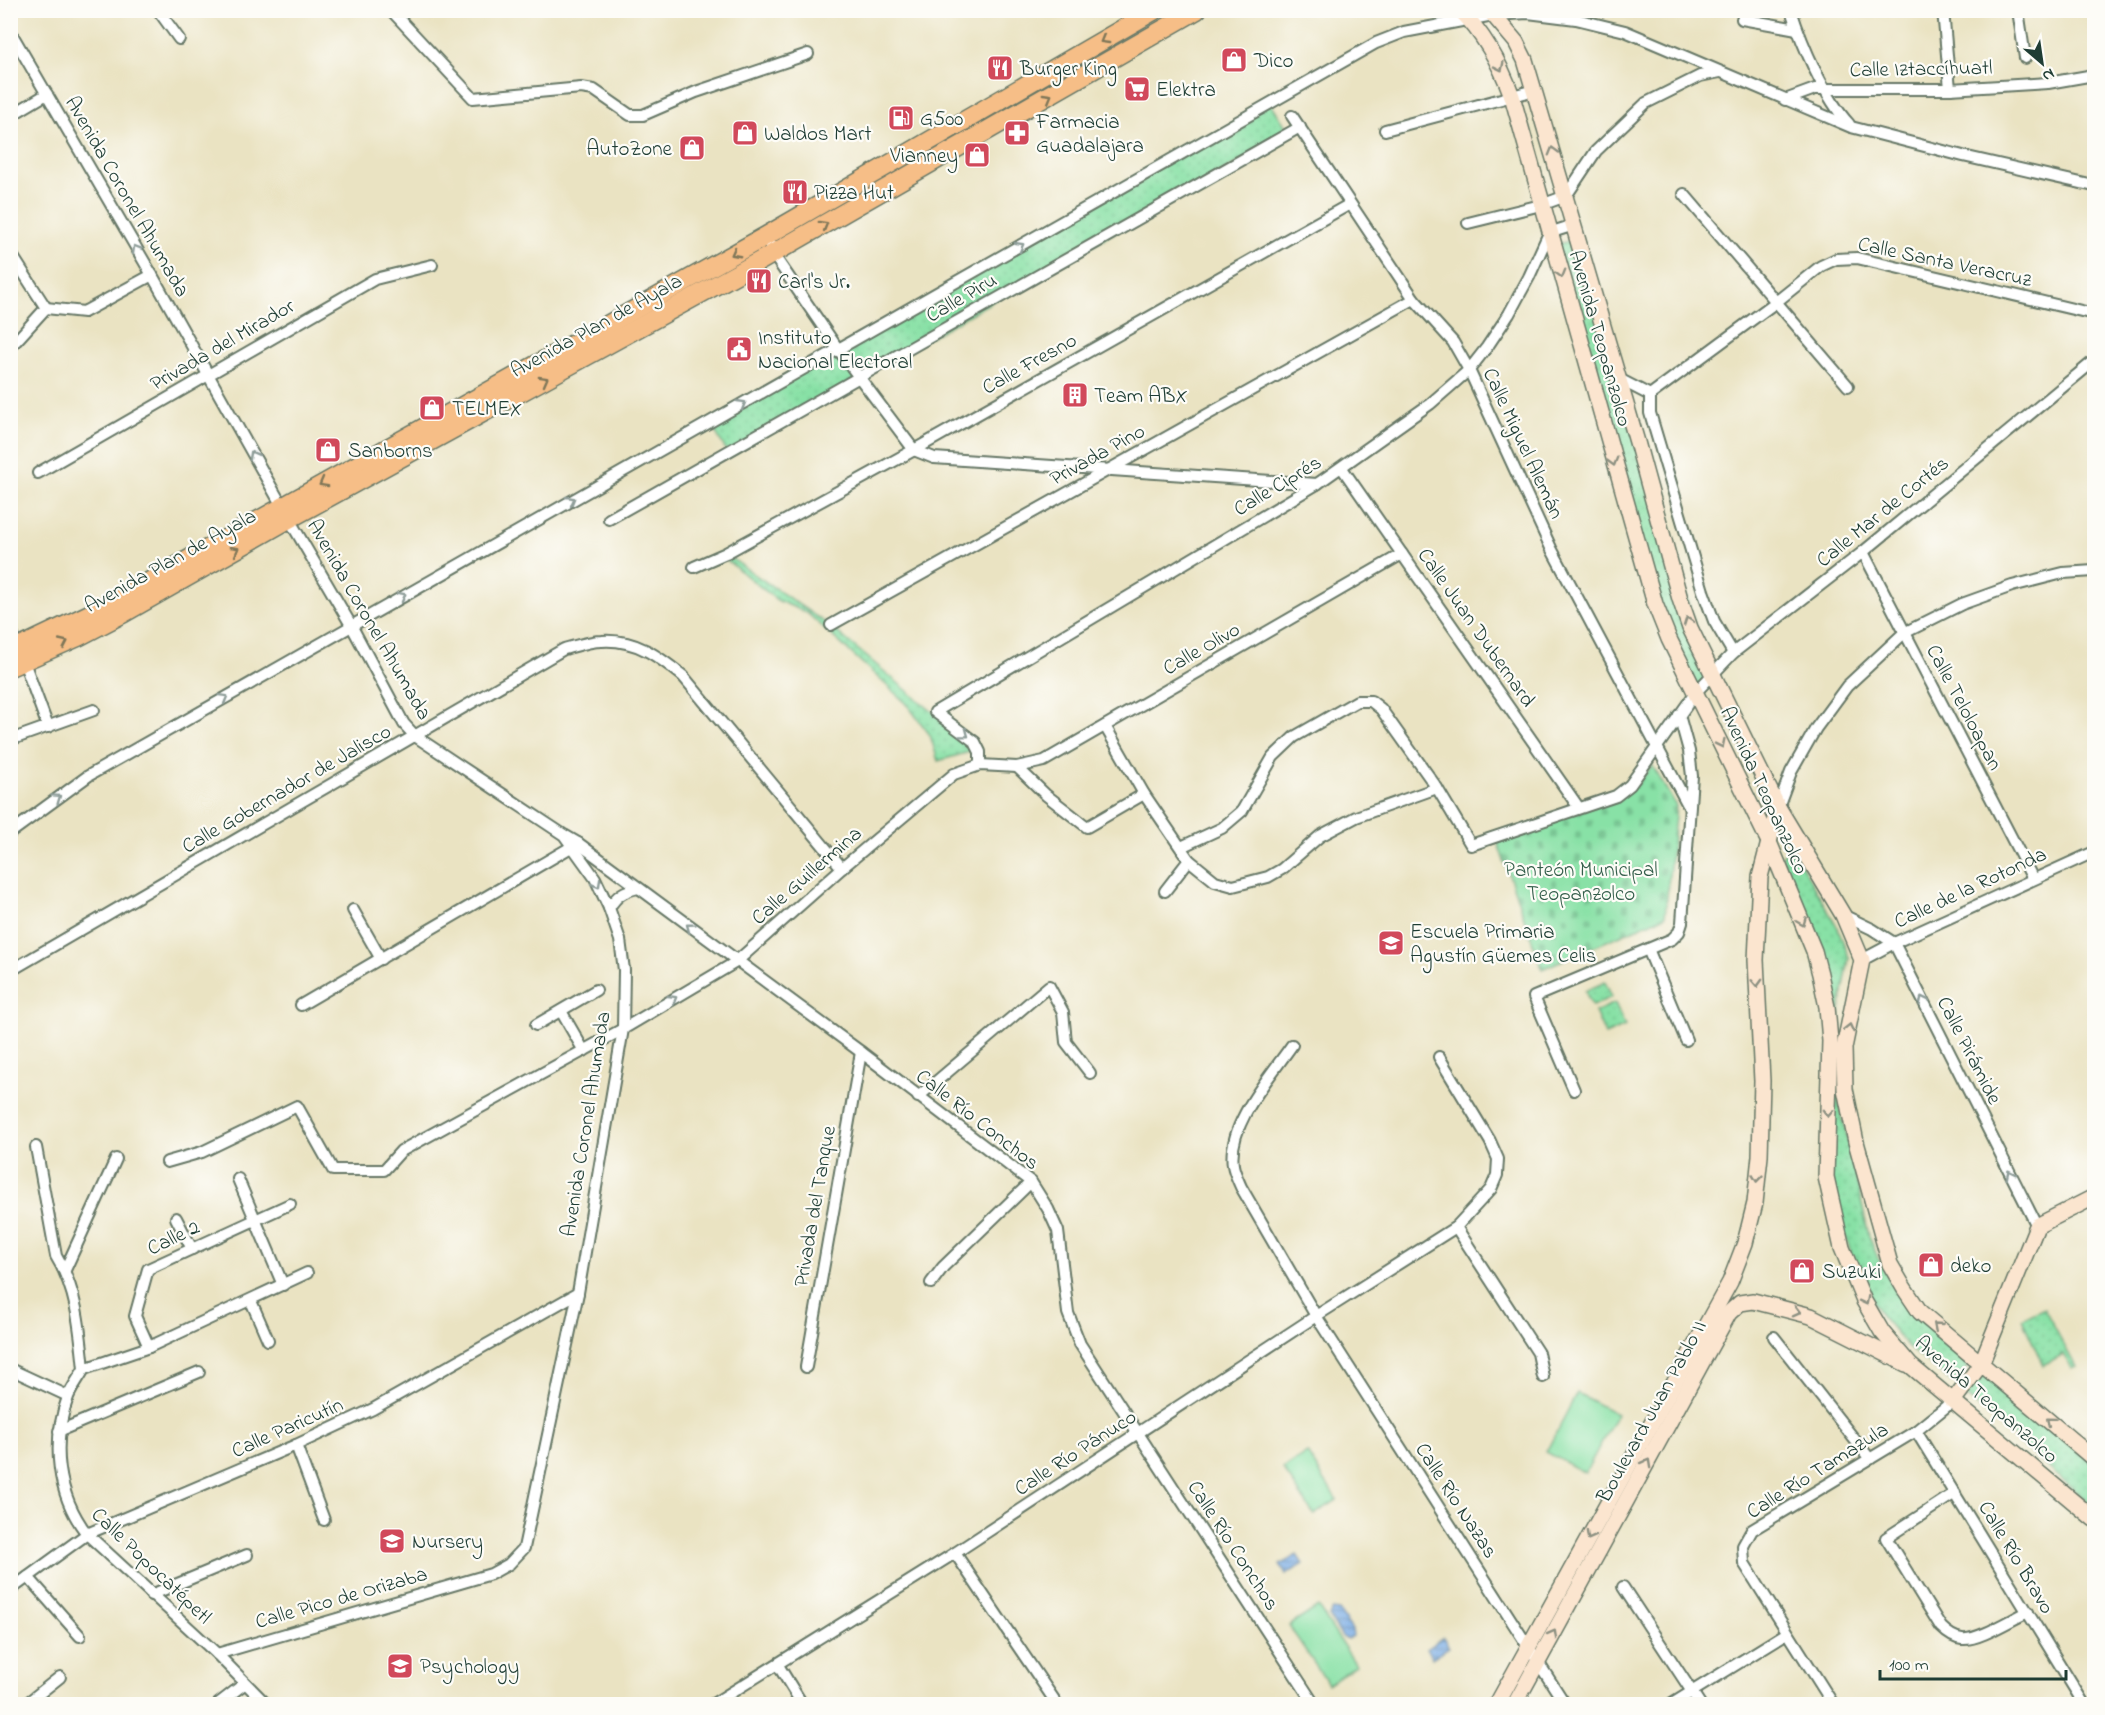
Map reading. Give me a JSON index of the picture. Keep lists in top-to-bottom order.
{
  "streets": {
    "main road": ["Avenida Plan de Ayala", "Avenida Teopanzolco", "Boulevard Juan Pablo II"],
    "street": [
      "Calle Iztaccíhuatl",
      "Avenida Coronel Ahumada",
      "Calle Santa Veracruz",
      "Calle Piru",
      "Privada del Mirador",
      "Calle Fresno",
      "Calle Miguel Alemán",
      "Privada Pino",
      "Calle Ciprés",
      "Calle Mar de Cortés",
      "Calle Juan Dubernard",
      "Calle Olivo",
      "Calle Teloloapan",
      "Calle Gobernador de Jalisco",
      "Calle Guillermina",
      "Calle de la Rotonda",
      "Calle Pirámide",
      "Calle Río Conchos",
      "Privada del Tanque",
      "Calle 2",
      "Calle Paricutín",
      "Calle Río Pánuco",
      "Calle Río Tamazula",
      "Calle Río Nazas",
      "Calle Río Bravo",
      "Calle Popocatépetl",
      "Calle Pico de Orizaba"
    ]
  },
  "crossings": [
    ["Avenida Coronel Ahumada", "Avenida Plan de Ayala"],
    ["Avenida Coronel Ahumada", "Privada del Mirador"],
    ["Avenida Coronel Ahumada", "Calle Gobernador de Jalisco"],
    ["Avenida Coronel Ahumada", "Calle Guillermina"],
    ["Avenida Coronel Ahumada", "Calle Río Conchos"],
    ["Avenida Coronel Ahumada", "Calle Paricutín"],
    ["Avenida Coronel Ahumada", "Calle Pico de Orizaba"],
    ["Calle Piru", "Calle Miguel Alemán"],
    ["Avenida Teopanzolco", "Calle Ciprés"],
    ["Avenida Teopanzolco", "Calle Mar de Cortés"],
    ["Avenida Teopanzolco", "Calle de la Rotonda"],
    ["Avenida Teopanzolco", "Boulevard Juan Pablo II"],
    ["Avenida Teopanzolco", "Calle Río Tamazula"],
    ["Calle Fresno", "Calle Miguel Alemán"],
    ["Calle Miguel Alemán", "Privada Pino"],
    ["Calle Miguel Alemán", "Calle Ciprés"],
    ["Calle Ciprés", "Calle Juan Dubernard"],
    ["Calle Ciprés", "Calle Guillermina"],
    ["Calle Mar de Cortés", "Calle Teloloapan"],
    ["Calle Juan Dubernard", "Calle Olivo"],
    ["Calle Olivo", "Calle Guillermina"],
    ["Calle Teloloapan", "Calle de la Rotonda"],
    ["Calle Gobernador de Jalisco", "Calle Guillermina"],
    ["Calle Guillermina", "Calle Río Conchos"],
    ["Calle de la Rotonda", "Calle Pirámide"],
    ["Calle Río Conchos", "Privada del Tanque"],
    ["Calle Río Conchos", "Calle Río Pánuco"],
    ["Boulevard Juan Pablo II", "Calle Río Nazas"],
    ["Calle Paricutín", "Calle Popocatépetl"],
    ["Calle Río Pánuco", "Calle Río Nazas"],
    ["Calle Río Tamazula", "Calle Río Bravo"],
    ["Calle Popocatépetl", "Calle Pico de Orizaba"]
  ],
  "one_way": ["Calle Ciprés", "Calle Pirámide"],
  "parks": ["Panteón Municipal Teopanzolco"],
  "places": {
    "shop": [
      "Dico",
      "Waldos Mart",
      "AutoZone",
      "Vianney",
      "TELMEX",
      "Sanborns",
      "deko",
      "Suzuki"
    ],
    "restaurant": ["Burger King", "Pizza Hut", "Carl's Jr."],
    "supermarket": ["Elektra"],
    "fuel station": ["G500"],
    "pharmacy": ["Farmacia Guadalajara"],
    "public building": ["Instituto Nacional Electoral"],
    "building": ["Team ABX"],
    "school or university": ["Escuela Primaria Agustín Güemes Celis", "Nursery", "Psychology"]
  },
  "scale_bar": "100 m",
  "north": "bottom right"
}
